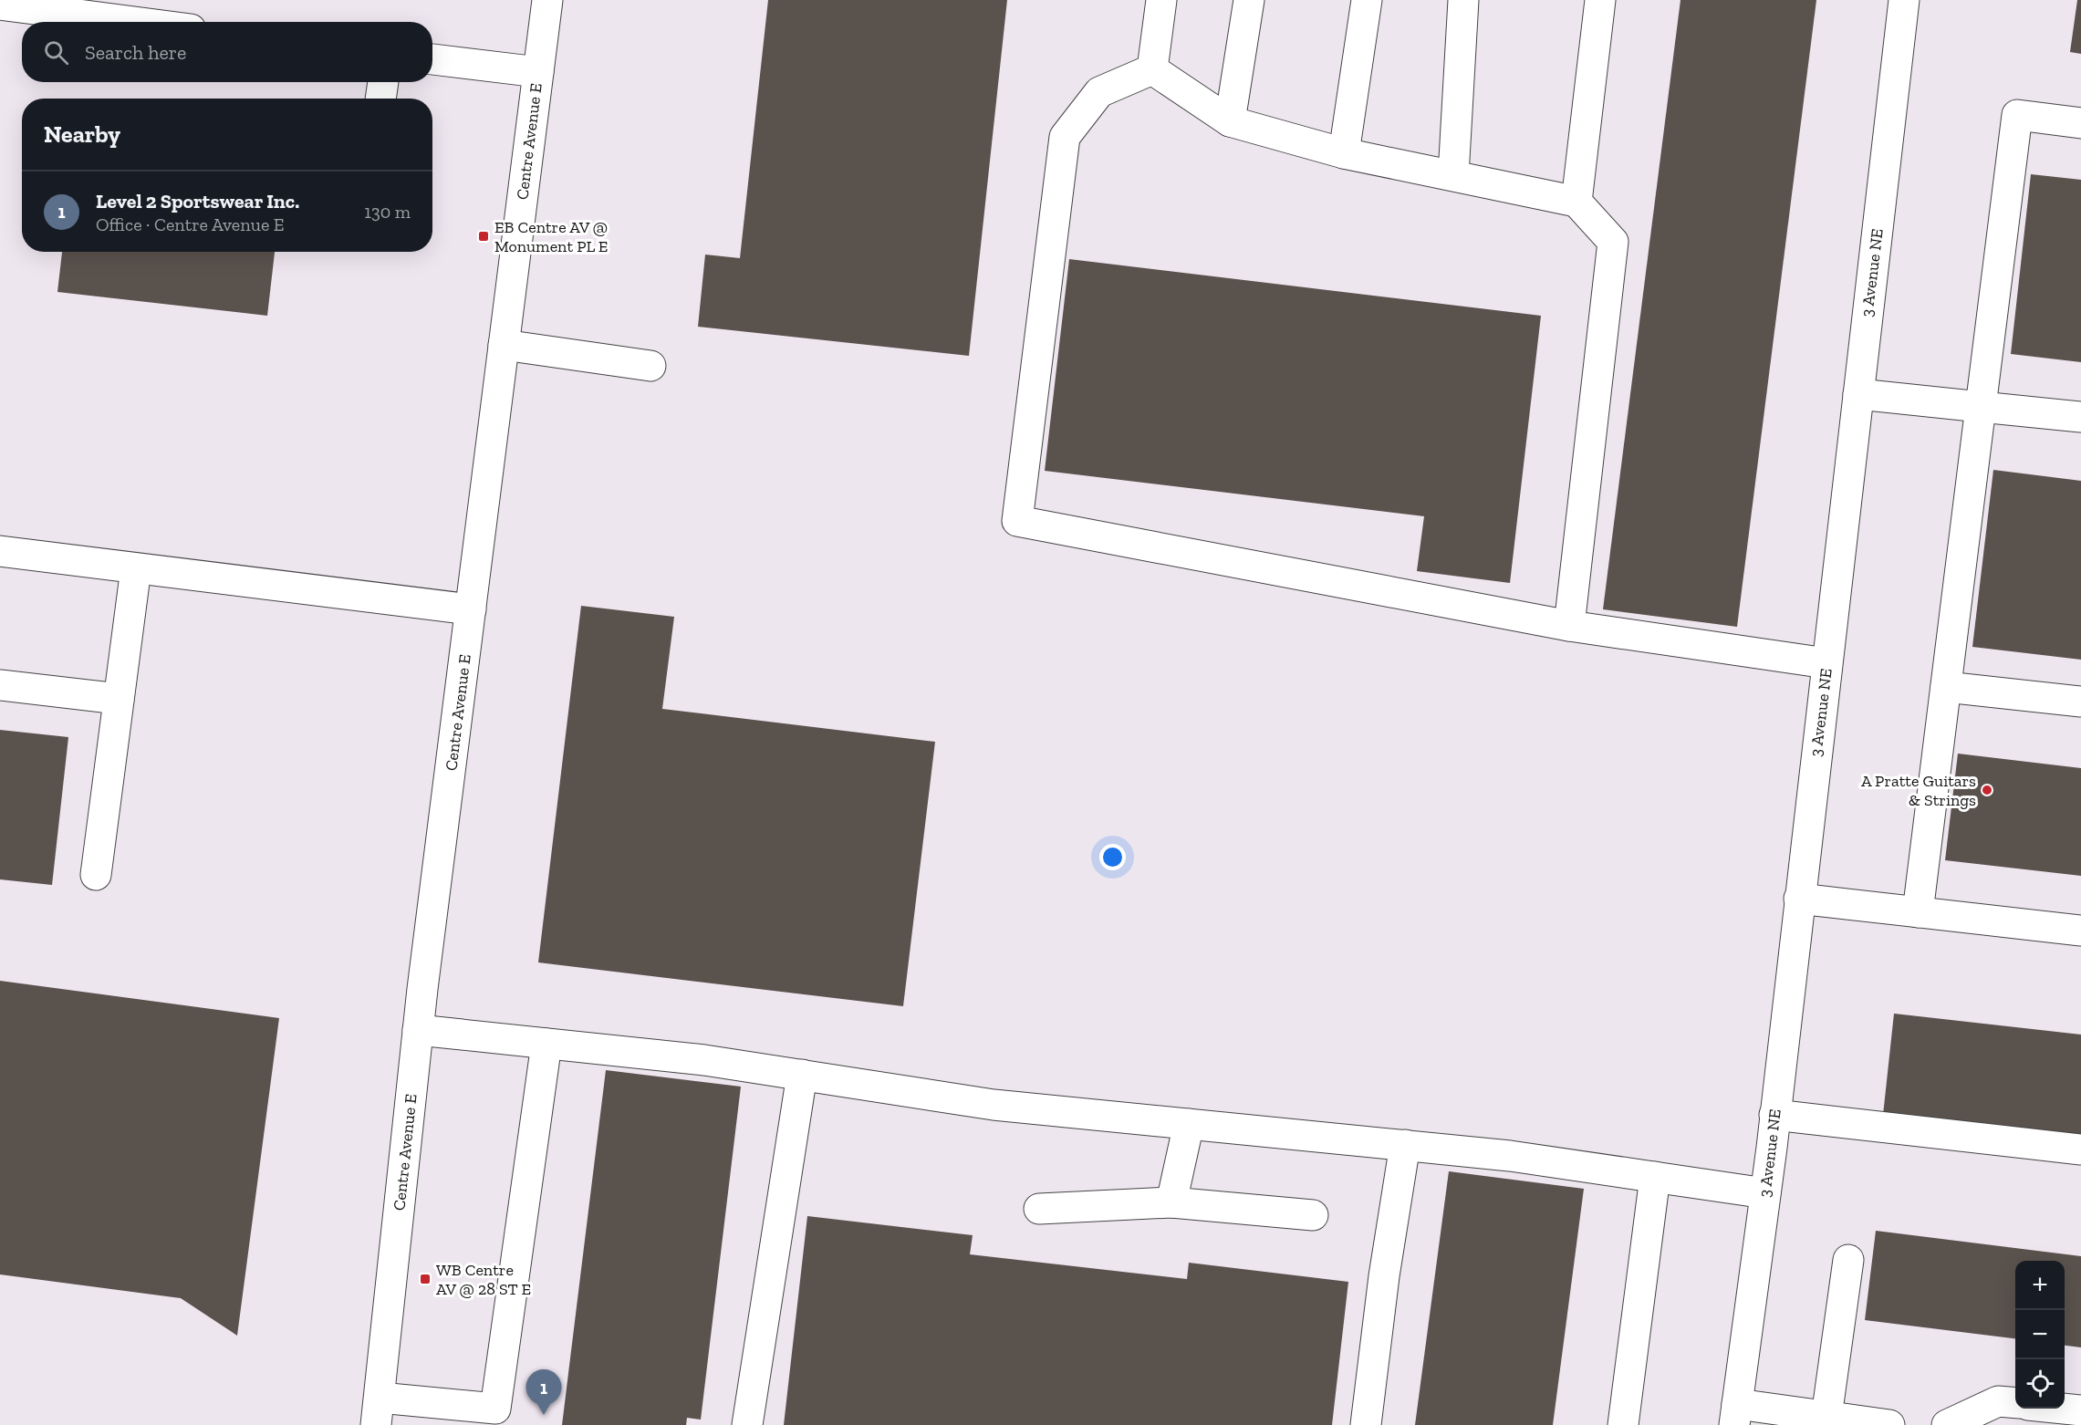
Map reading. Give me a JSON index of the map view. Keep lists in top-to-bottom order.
{
  "streets": {
    "street": ["Centre Avenue E", "3 Avenue NE"]
  },
  "places": {
    "transit": ["EB Centre AV @ Monument PL E", "WB Centre AV @ 28 ST E"],
    "other": ["A Pratte Guitars & Strings"]
  },
  "page": {
    "search": "Search here",
    "heading": "Nearby",
    "list": [
      {
        "mark": "1",
        "name": "Level 2 Sportswear Inc.",
        "note": "Office · Centre Avenue E",
        "value": "130 m"
      }
    ],
    "map_buttons": ["+", "−"],
    "pins": "1"
  }
}
